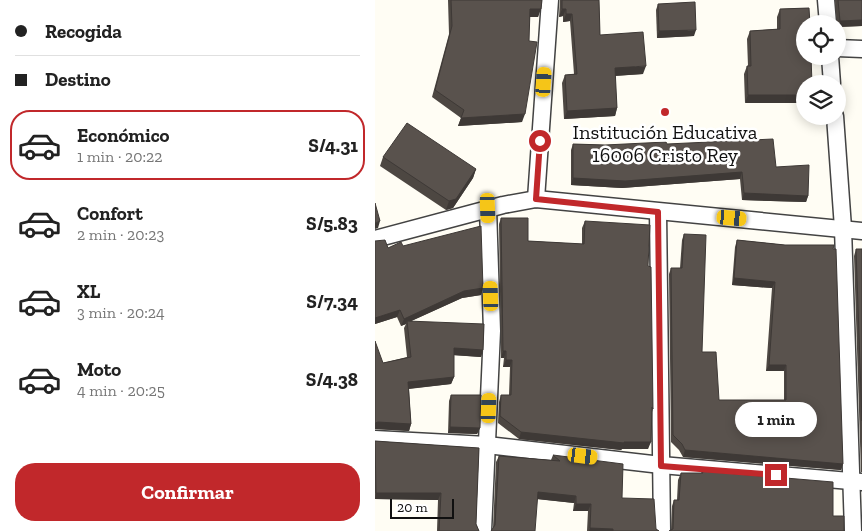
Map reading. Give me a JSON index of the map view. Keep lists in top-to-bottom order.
{
  "places": ["Institución Educativa 16006 Cristo Rey"],
  "scale_bar": "20 m",
  "page": {
    "banner": ["Recogida", "Destino"],
    "list": [
      {
        "name": "Económico",
        "note": "1 min · 20:22",
        "value": "S/4.31"
      },
      {
        "name": "Confort",
        "note": "2 min · 20:23",
        "value": "S/5.83"
      },
      {
        "name": "XL",
        "note": "3 min · 20:24",
        "value": "S/7.34"
      },
      {
        "name": "Moto",
        "note": "4 min · 20:25",
        "value": "S/4.38"
      }
    ],
    "bubble": "1 min",
    "buttons": "Confirmar",
    "scale": "20 m"
  }
}
